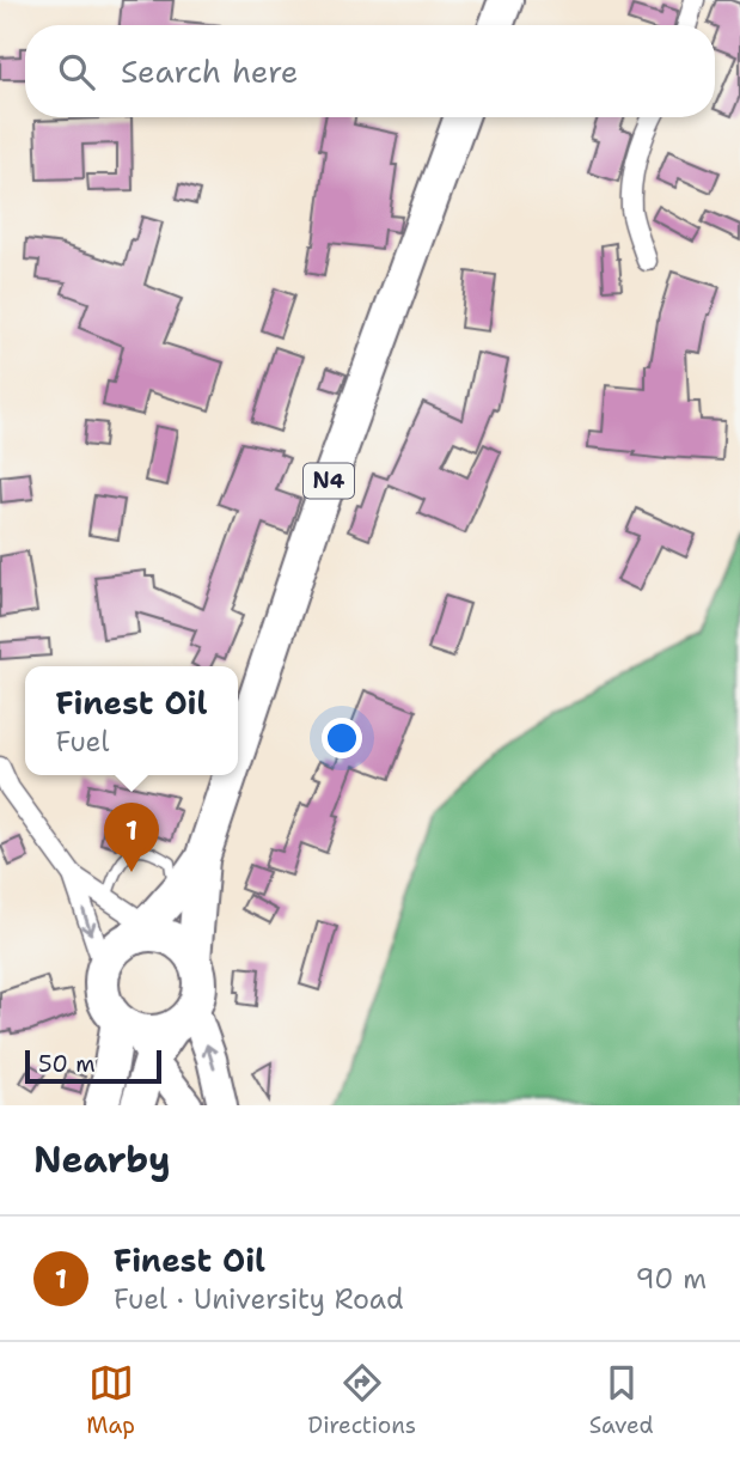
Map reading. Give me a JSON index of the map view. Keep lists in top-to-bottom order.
{
  "streets": {
    "highway": ["N4"]
  },
  "scale_bar": "50 m",
  "page": {
    "search": "Search here",
    "popup": ["Finest Oil", "Fuel"],
    "pins": "1",
    "scale": "50 m",
    "heading": "Nearby",
    "list": [
      {
        "mark": "1",
        "name": "Finest Oil",
        "note": "Fuel · University Road",
        "value": "90 m"
      }
    ],
    "nav": ["Map", "Directions", "Saved"]
  }
}
